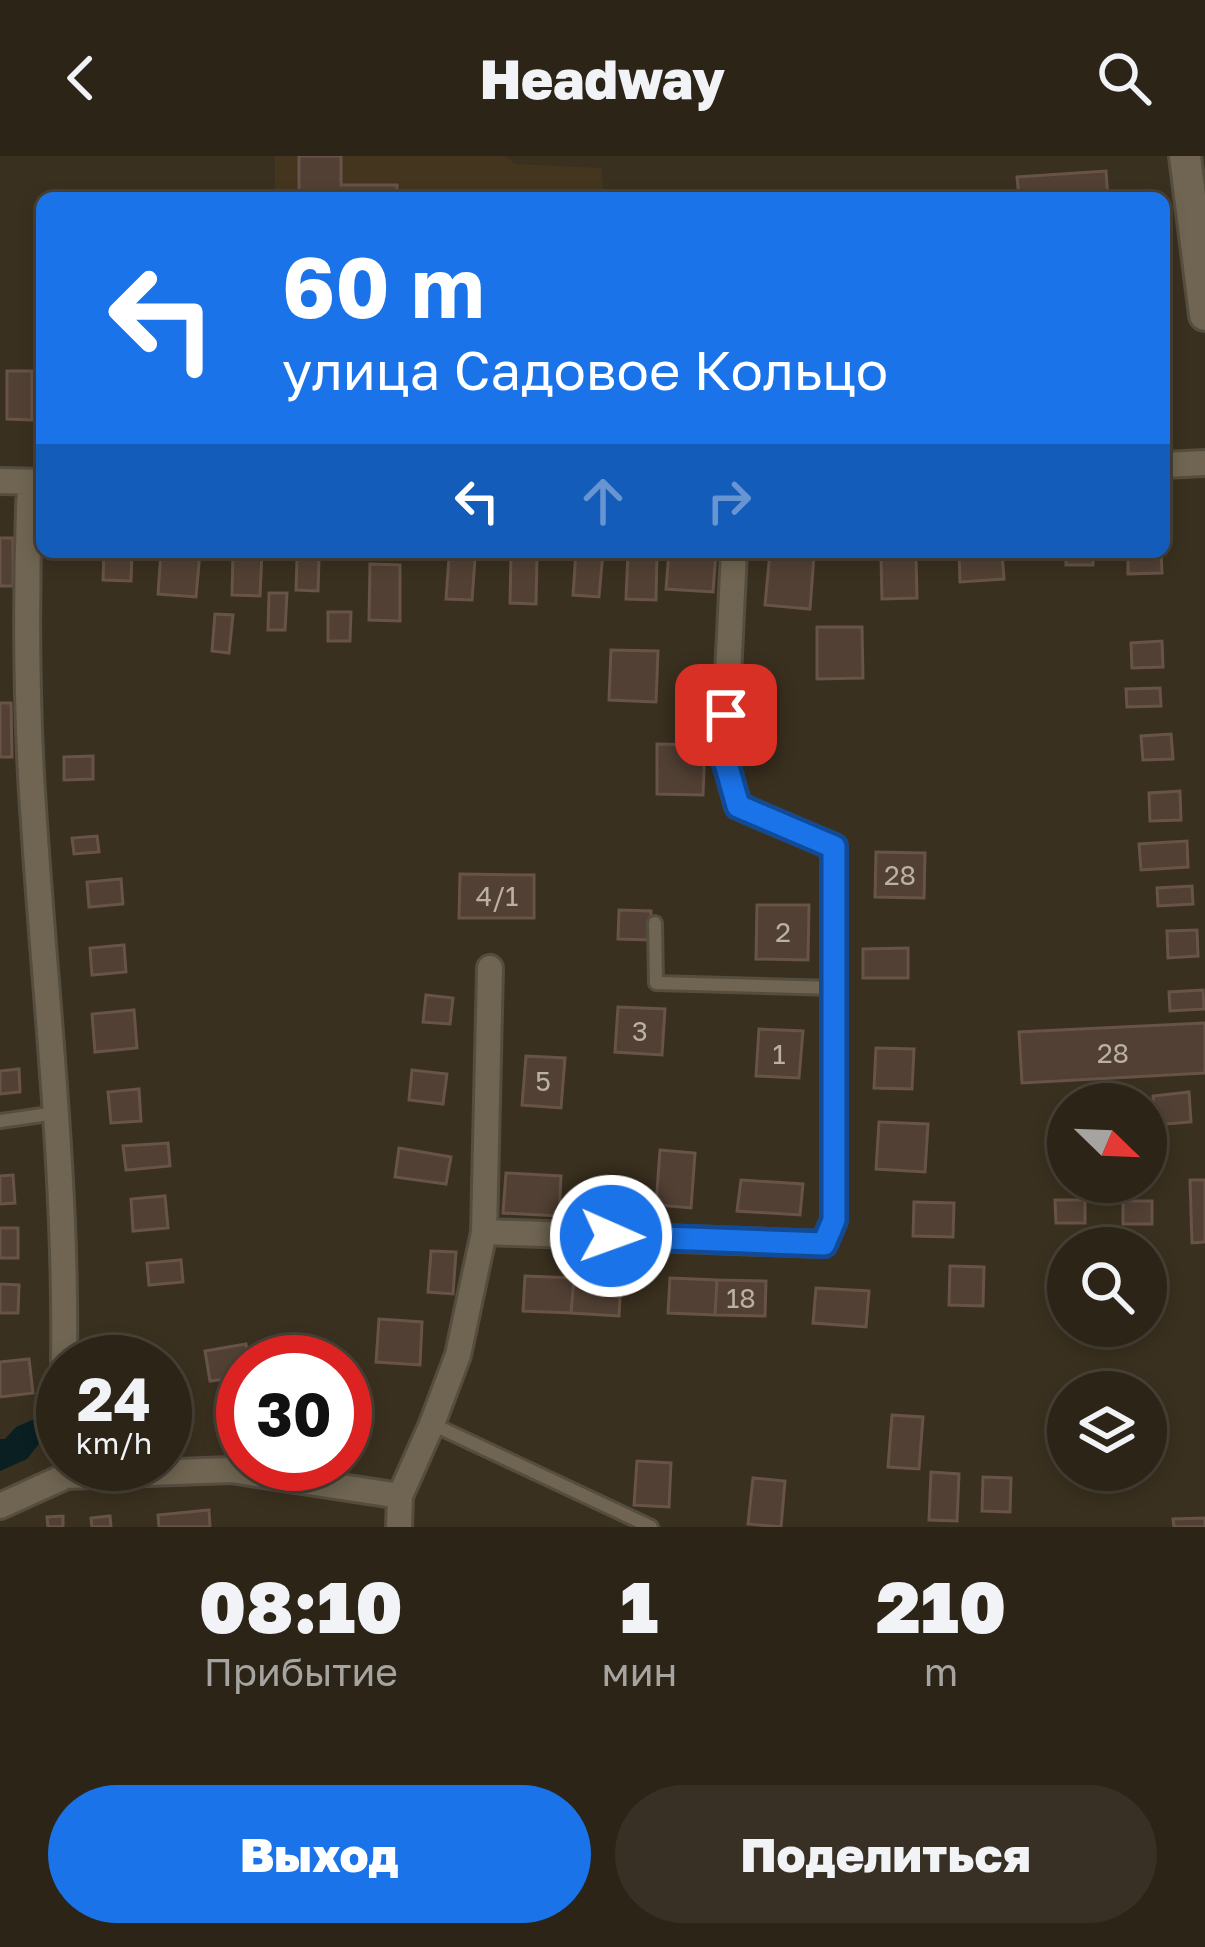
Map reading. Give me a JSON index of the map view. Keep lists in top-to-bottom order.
{
  "house_numbers": [
    "28",
    "4/1",
    "2",
    "3",
    "28",
    "1",
    "5",
    "18"
  ],
  "north": "bottom right",
  "page": {
    "header": "Headway",
    "turn": ["60 m", "улица Садовое Кольцо"],
    "speed": "24 km/h",
    "limit": "30",
    "eta": [
      "08:10",
      "Прибытие",
      "1",
      "мин",
      "210",
      "m"
    ],
    "buttons": ["Выход", "Поделиться"]
  }
}
